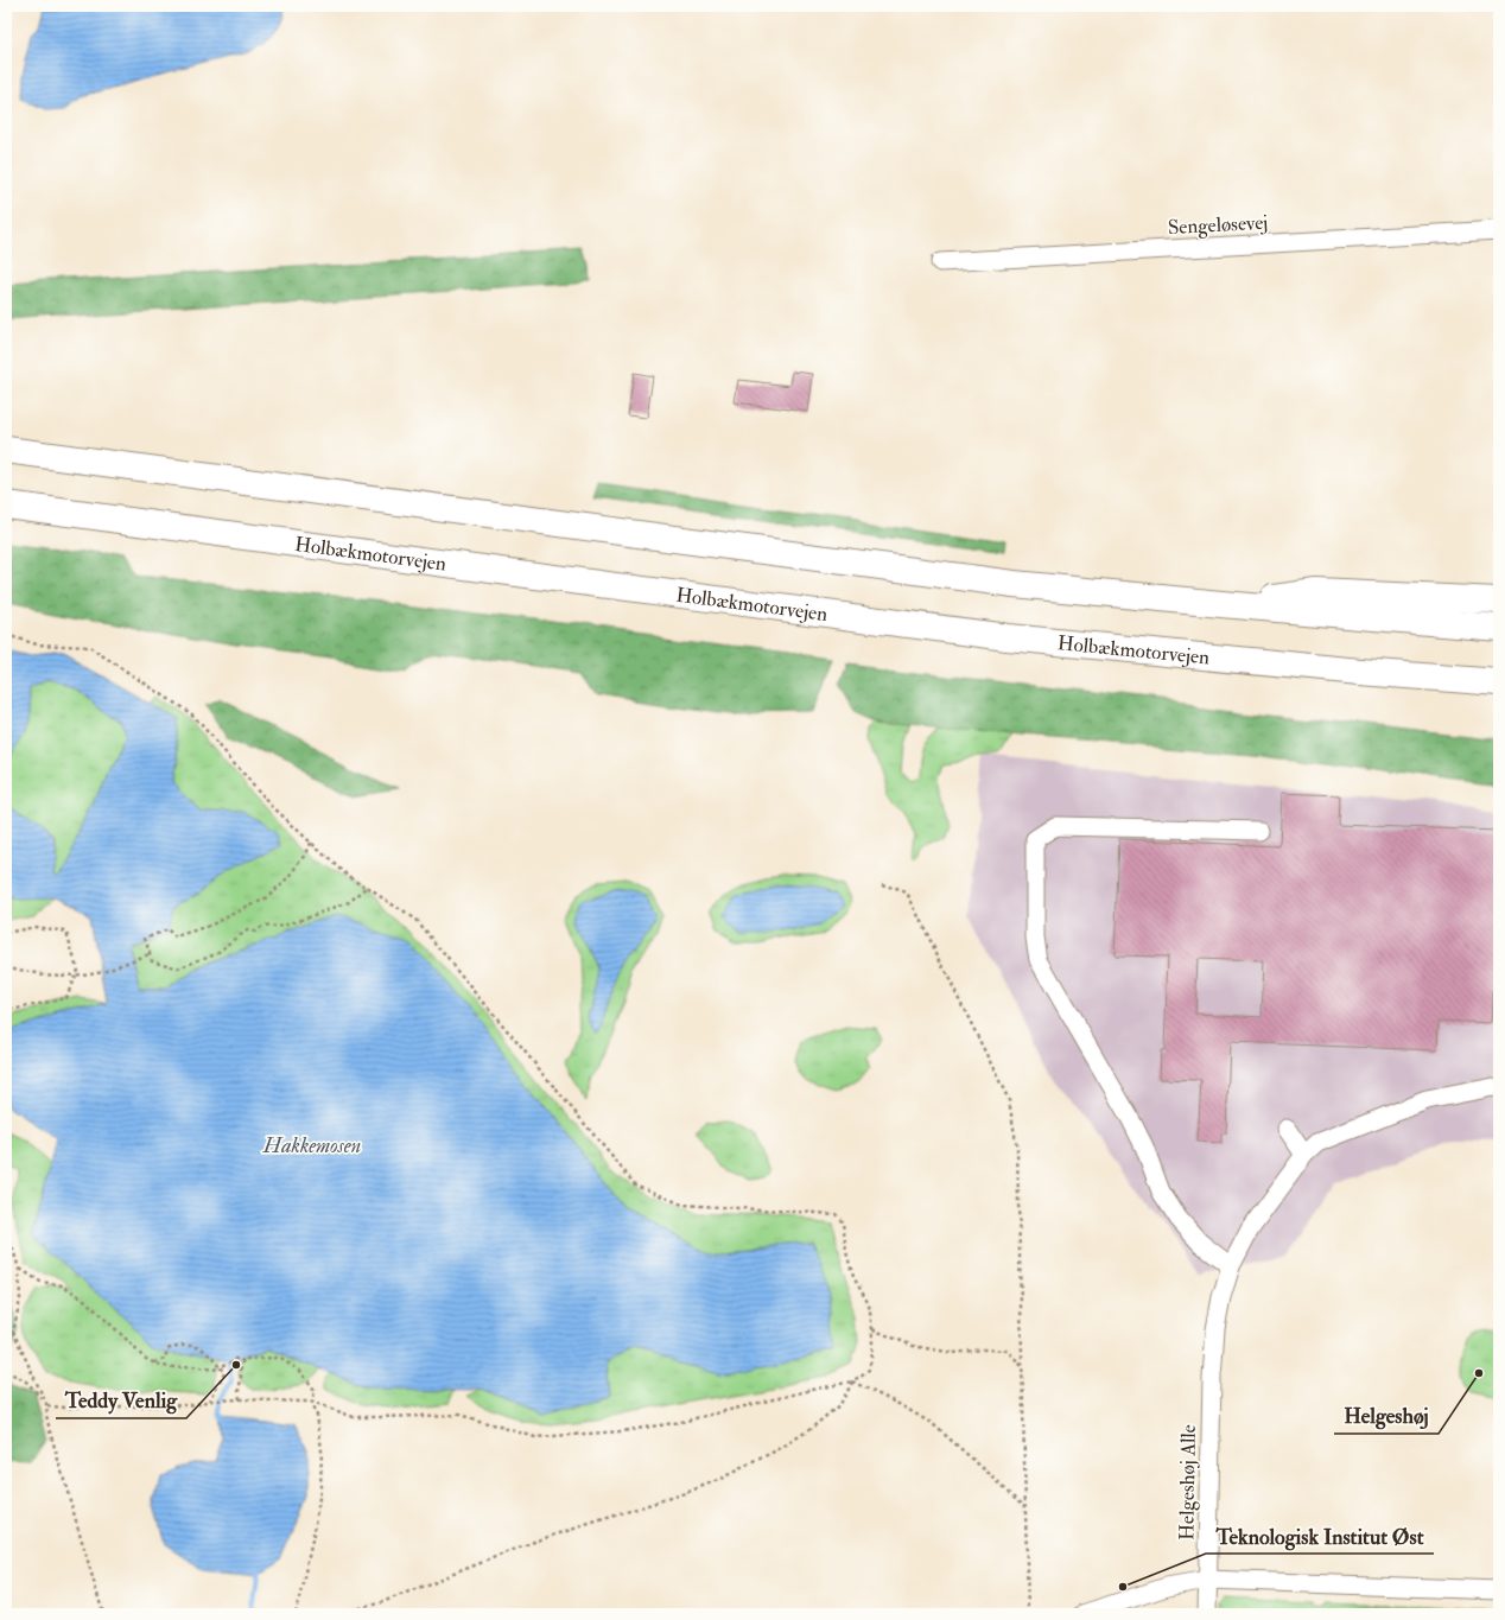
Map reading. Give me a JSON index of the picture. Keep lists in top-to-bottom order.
{
  "streets": {
    "highway": ["Holbækmotorvejen"],
    "street": ["Sengeløsevej", "Helgeshøj Alle"]
  },
  "water": ["Hakkemosen"],
  "places": ["Teddy Venlig", "Helgeshøj", "Teknologisk Institut Øst"]
}
